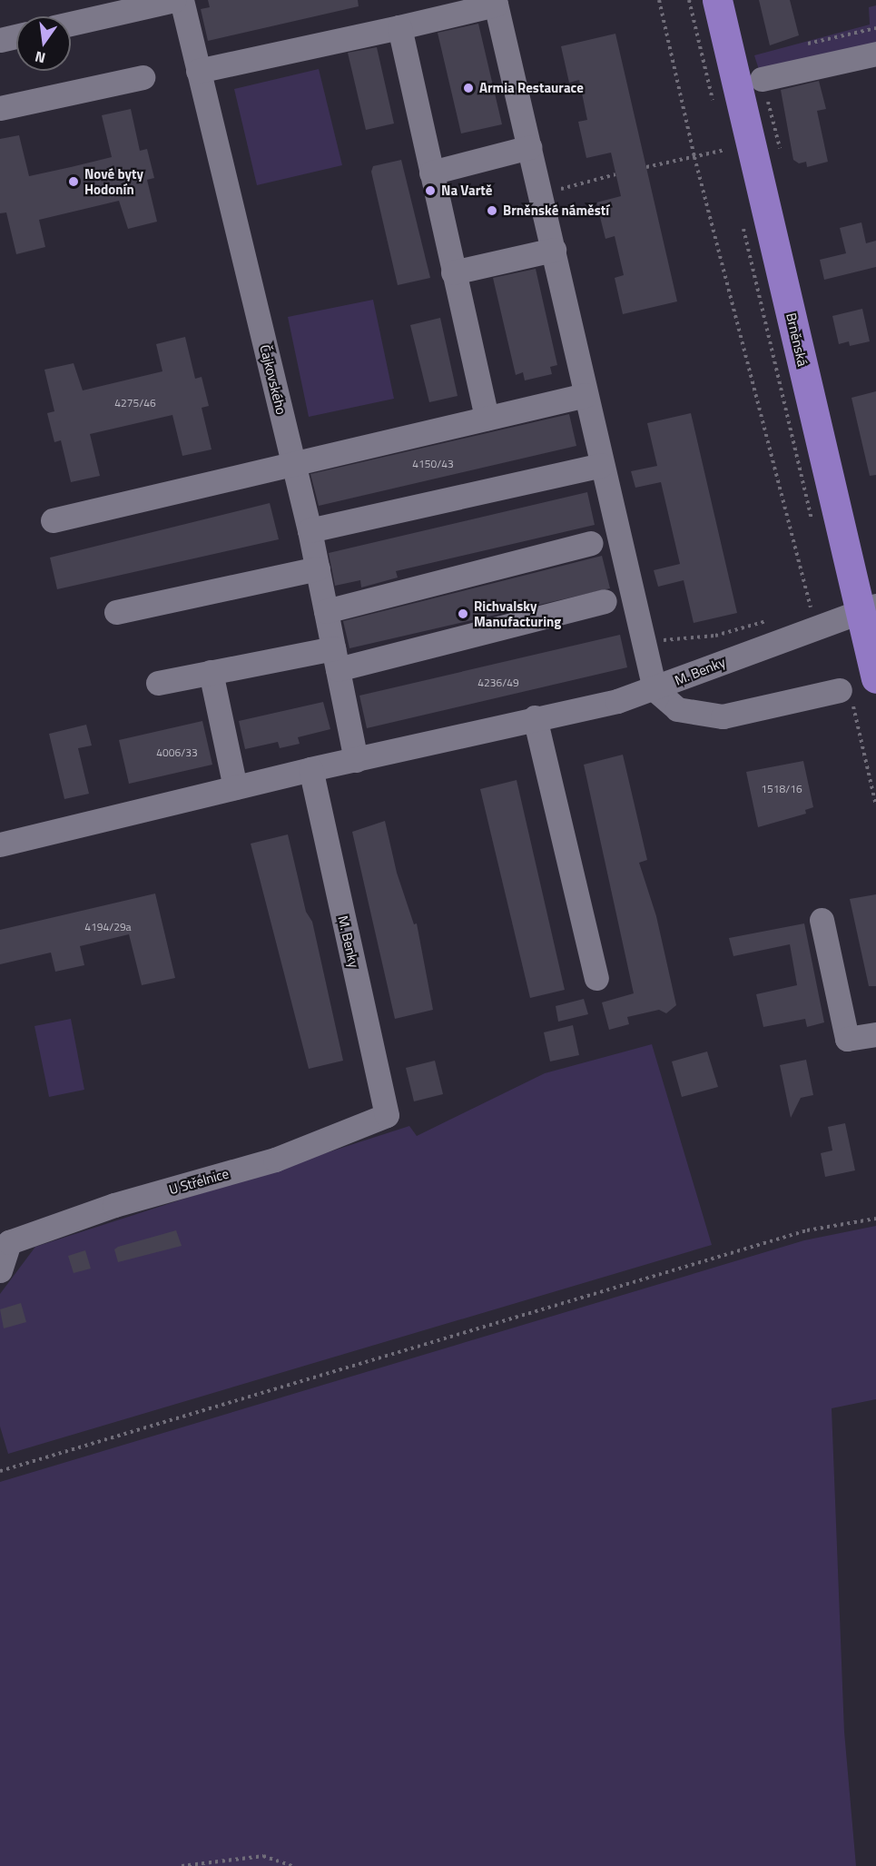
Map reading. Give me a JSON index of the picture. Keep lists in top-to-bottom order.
{
  "streets": {
    "main road": ["Brněnská"],
    "street": ["Čajkovského", "M. Benky", "U Střelnice"]
  },
  "crossings": [
    ["Brněnská", "M. Benky"],
    ["Čajkovského", "M. Benky"],
    ["M. Benky", "U Střelnice"]
  ],
  "places": [
    "Armia Restaurace",
    "Nové byty Hodonín",
    "Na Vartě",
    "Brněnské náměstí",
    "Richvalsky Manufacturing"
  ],
  "house_numbers": [
    "4275/46",
    "4150/43",
    "4236/49",
    "4006/33",
    "1518/16",
    "4194/29a"
  ],
  "north": "bottom"
}
